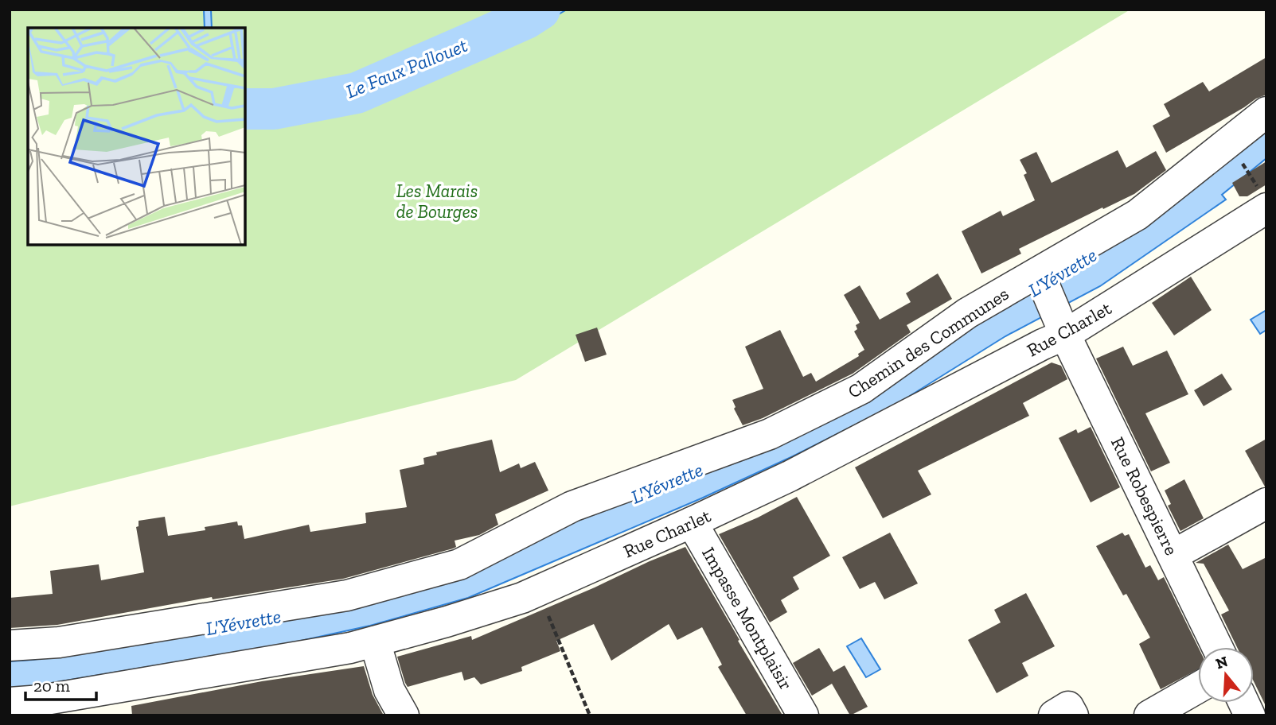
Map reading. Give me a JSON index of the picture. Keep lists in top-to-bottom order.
{
  "streets": {
    "street": [
      "Rue Charlet",
      "Chemin des Communes",
      "Rue Robespierre",
      "Impasse Montplaisir"
    ]
  },
  "crossings": [
    ["Rue Charlet", "Rue Robespierre"],
    ["Rue Charlet", "Impasse Montplaisir"],
    ["Chemin des Communes", "Rue Robespierre"]
  ],
  "water": ["Le Faux Pallouet", "L'Yévrette"],
  "parks": ["Les Marais de Bourges"],
  "scale_bar": "20 m",
  "north": "top"
}
